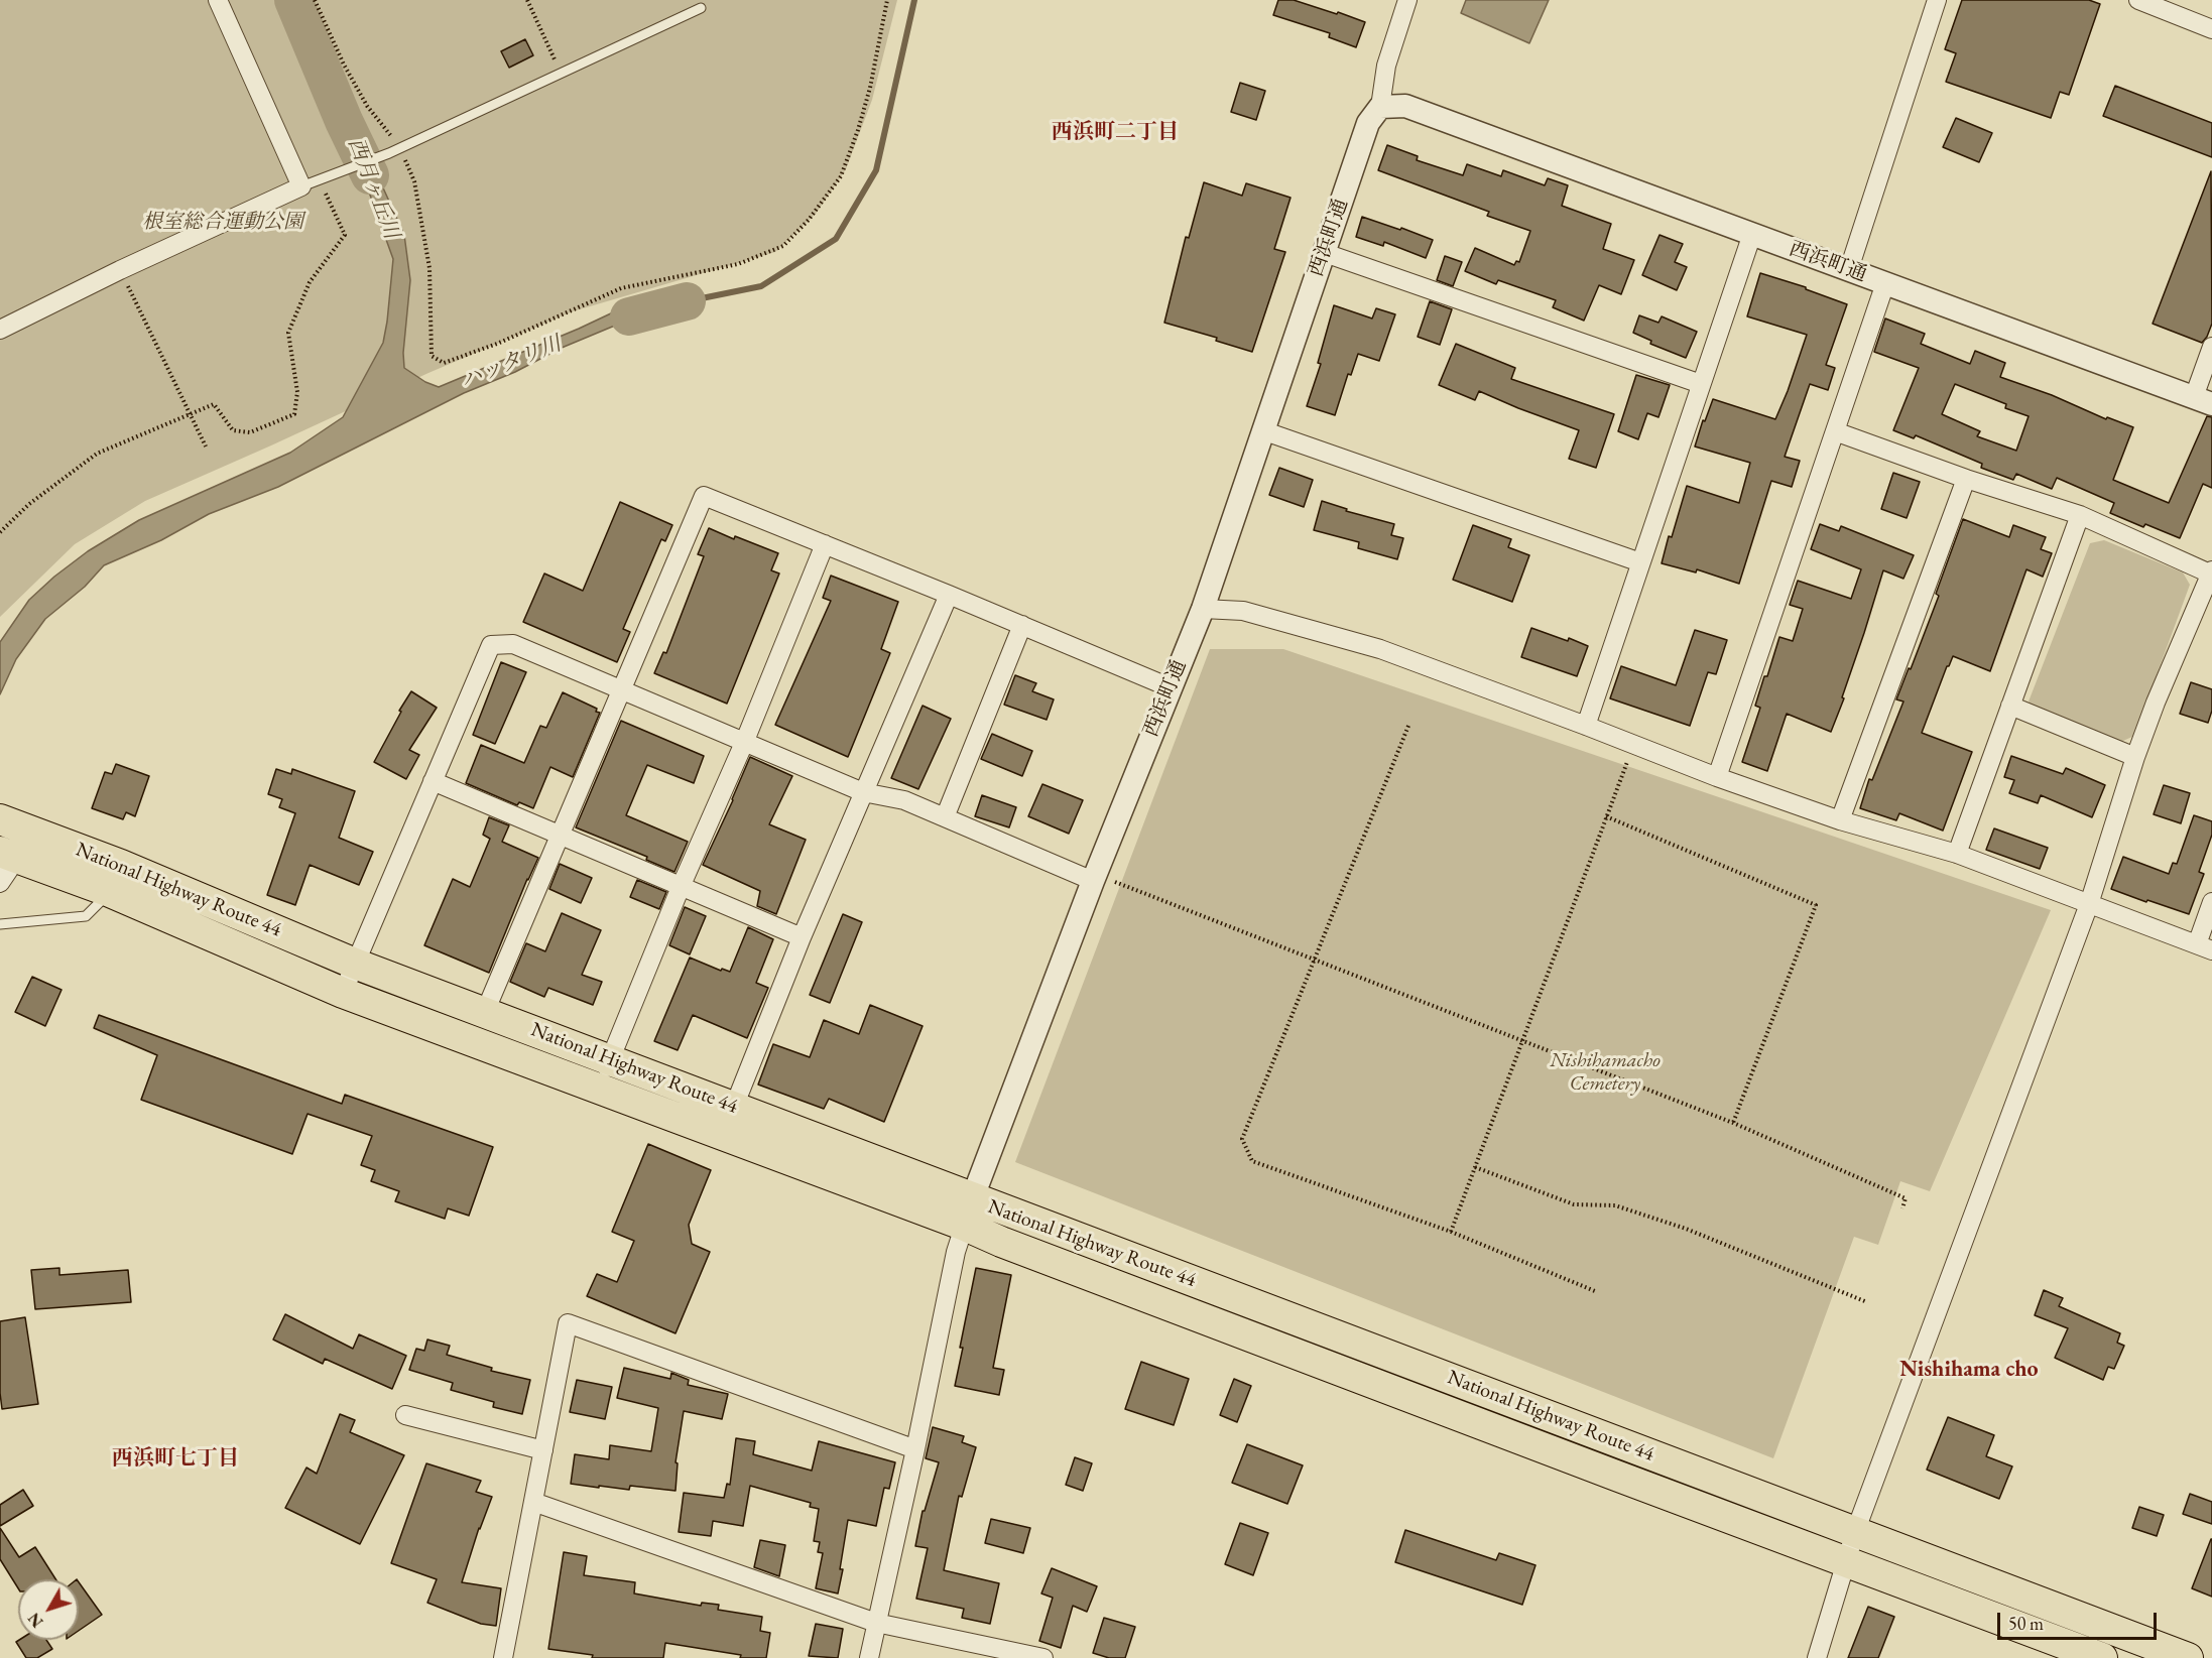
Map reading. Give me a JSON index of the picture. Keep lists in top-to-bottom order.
{
  "streets": {
    "highway": ["National Highway Route 44"],
    "street": ["西浜町通"]
  },
  "crossings": [
    ["西浜町通", "National Highway Route 44"]
  ],
  "districts": ["西浜町二丁目", "Nishihama cho", "西浜町七丁目"],
  "water": ["西月ヶ丘川", "ハッタリ川"],
  "parks": ["根室総合運動公園", "Nishihamacho Cemetery"],
  "scale_bar": "50 m",
  "north": "bottom left"
}
